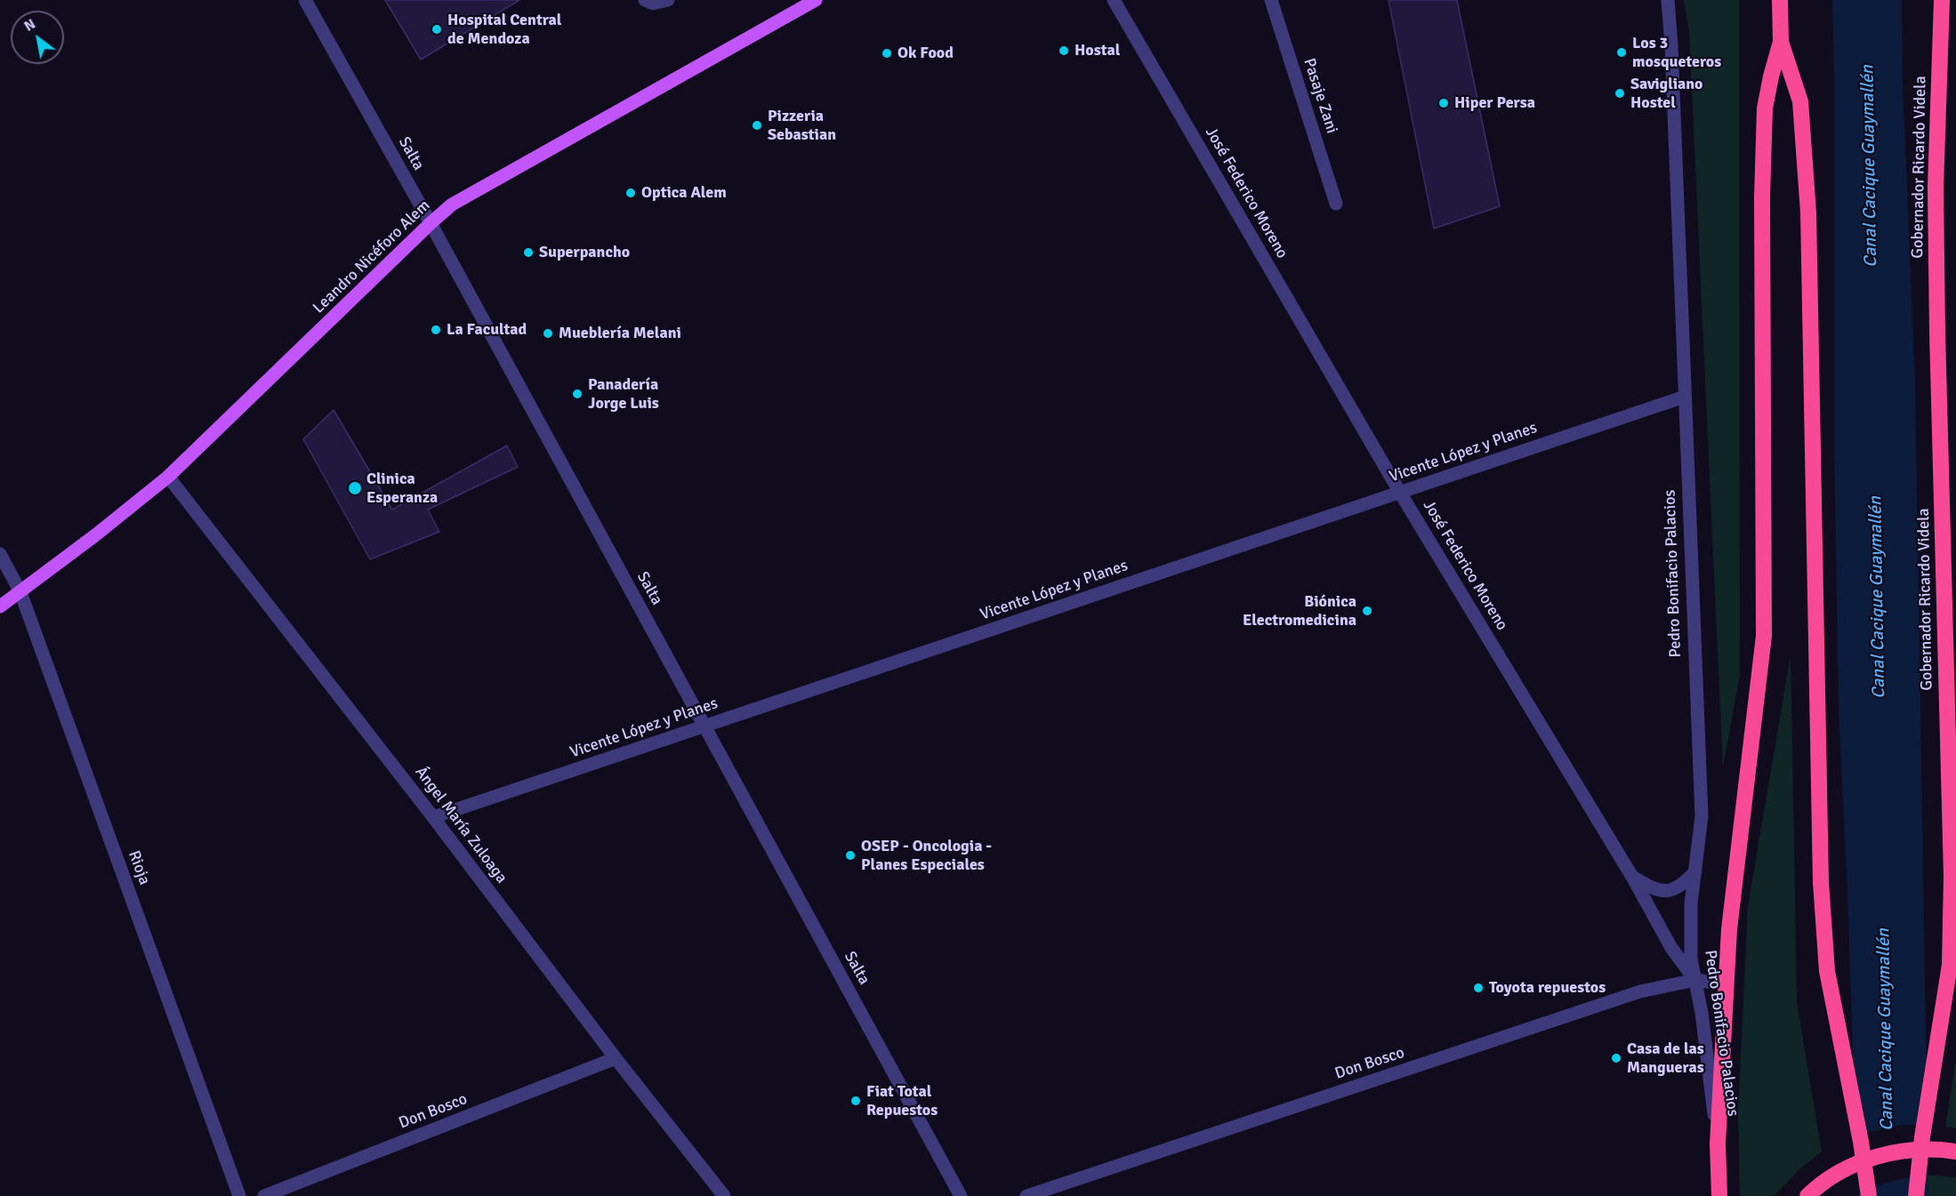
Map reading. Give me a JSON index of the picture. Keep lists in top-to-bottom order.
{
  "streets": {
    "highway": ["Gobernador Ricardo Videla", "Pedro Bonifacio Palacios"],
    "main road": ["Leandro Nicéforo Alem"],
    "street": [
      "Pasaje Zani",
      "Salta",
      "José Federico Moreno",
      "Vicente López y Planes",
      "Ángel María Zuloaga",
      "Rioja",
      "Don Bosco"
    ]
  },
  "crossings": [
    ["Salta", "Leandro Nicéforo Alem"],
    ["Salta", "Vicente López y Planes"],
    ["José Federico Moreno", "Vicente López y Planes"],
    ["José Federico Moreno", "Pedro Bonifacio Palacios"],
    ["José Federico Moreno", "Don Bosco"],
    ["Leandro Nicéforo Alem", "Ángel María Zuloaga"],
    ["Leandro Nicéforo Alem", "Rioja"],
    ["Vicente López y Planes", "Pedro Bonifacio Palacios"],
    ["Vicente López y Planes", "Ángel María Zuloaga"],
    ["Pedro Bonifacio Palacios", "Don Bosco"],
    ["Ángel María Zuloaga", "Don Bosco"]
  ],
  "water": ["Canal Cacique Guaymallén"],
  "places": [
    "Hospital Central de Mendoza",
    "Hostal",
    "Los 3 mosqueteros",
    "Ok Food",
    "Savigliano Hostel",
    "Hiper Persa",
    "Pizzeria Sebastian",
    "Optica Alem",
    "Superpancho",
    "La Facultad",
    "Mueblería Melani",
    "Panadería Jorge Luis",
    "Clinica Esperanza",
    "Biónica Electromedicina",
    "OSEP - Oncologia - Planes Especiales",
    "Toyota repuestos",
    "Casa de las Mangueras",
    "Fiat Total Repuestos"
  ],
  "north": "top left"
}
